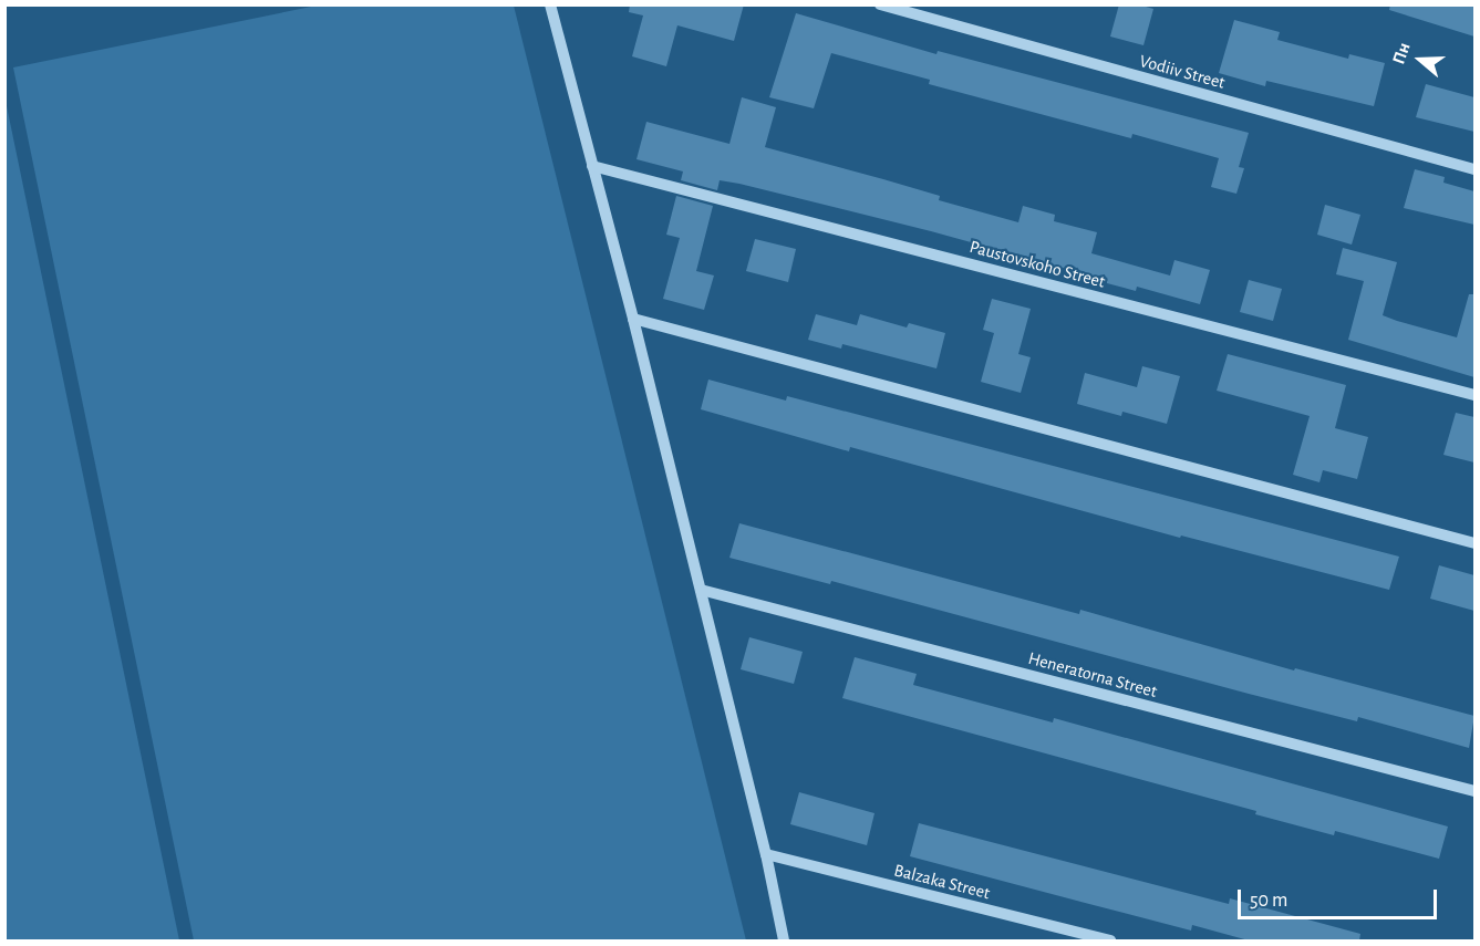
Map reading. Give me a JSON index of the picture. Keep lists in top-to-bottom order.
{
  "streets": {
    "street": [
      "Vodiiv Street",
      "Paustovskoho Street",
      "Heneratorna Street",
      "Balzaka Street"
    ]
  },
  "scale_bar": "50 m",
  "north": "left"
}
